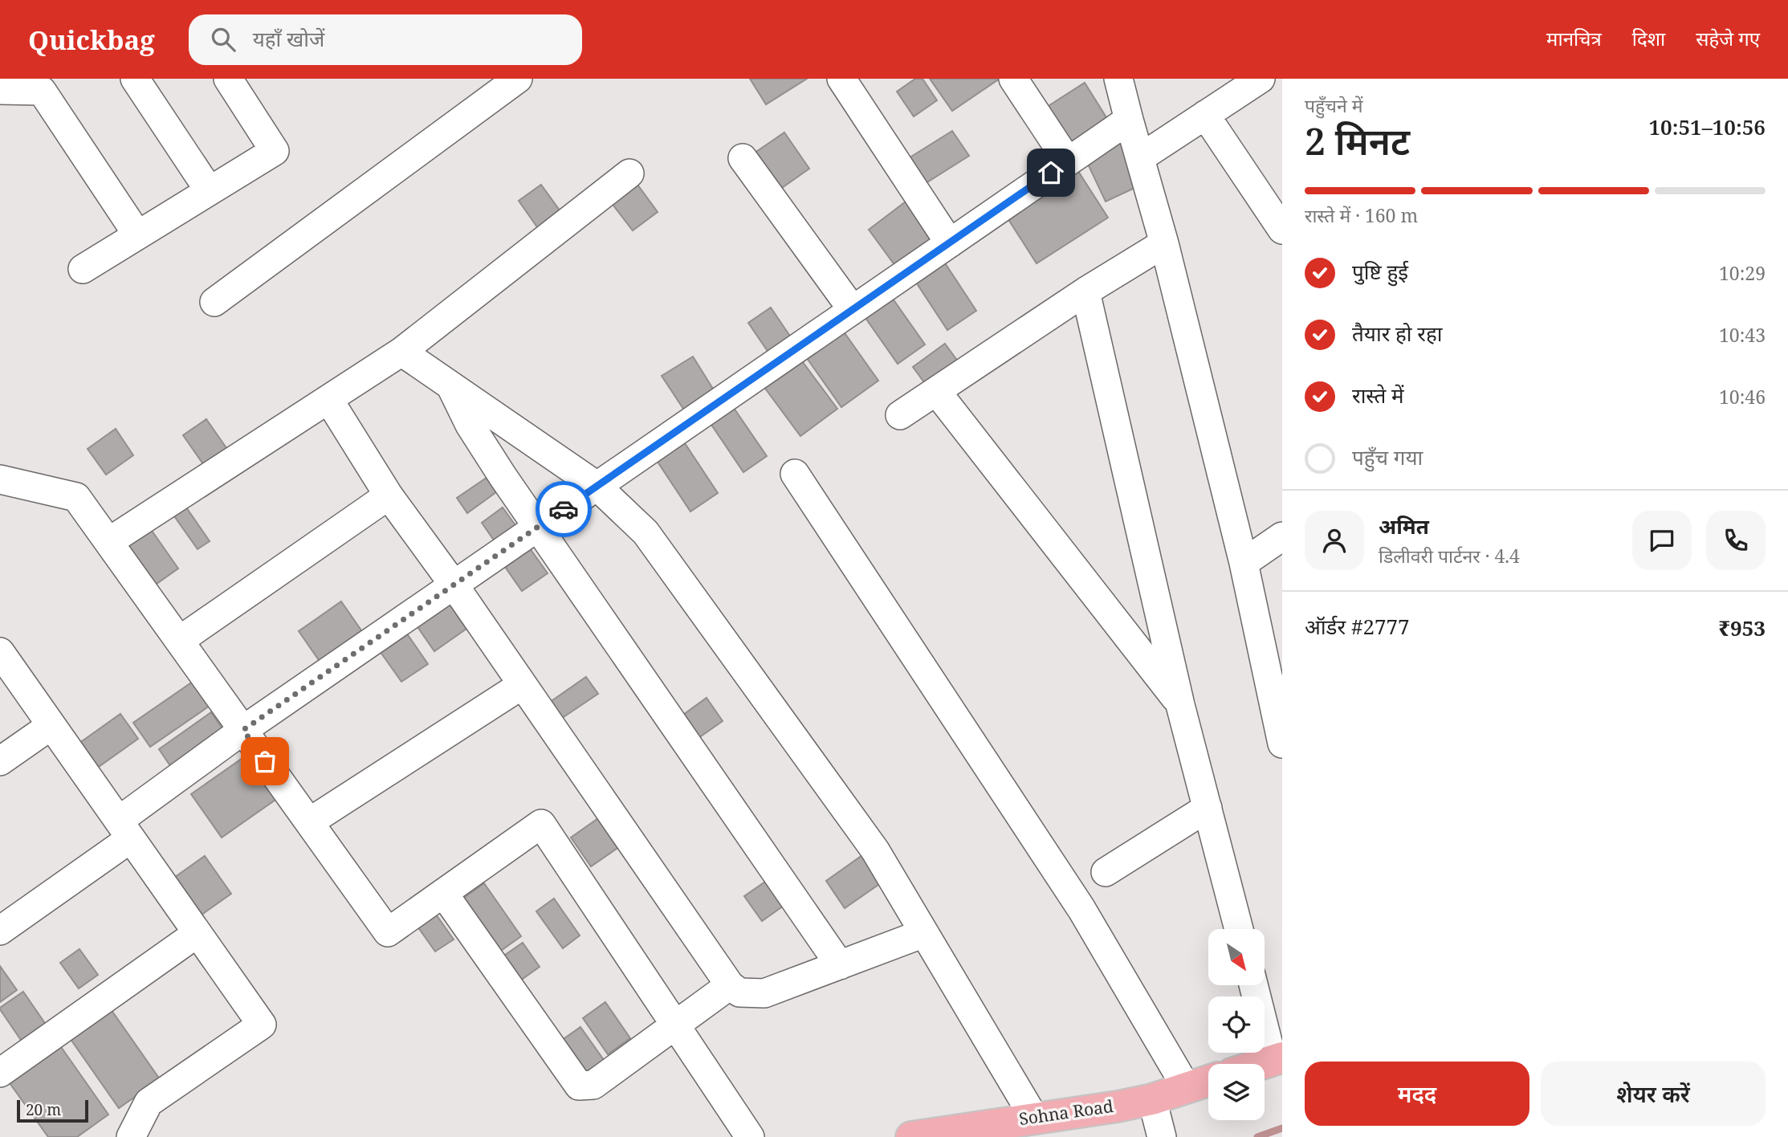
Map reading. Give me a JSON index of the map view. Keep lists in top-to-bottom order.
{
  "streets": {
    "main road": ["Sohna Road"]
  },
  "scale_bar": "20 m",
  "north": "bottom right",
  "page": {
    "header": "Quickbag",
    "search": "यहाँ खोजें",
    "nav": ["मानचित्र", "दिशा", "सहेजे गए"],
    "heading": ["2 मिनट", "पहुँचने में", "10:51–10:56"],
    "panel": [
      "अमित",
      "डिलीवरी पार्टनर · 4.4",
      "ऑर्डर #2777",
      "₹953"
    ],
    "bar": "रास्ते में · 160 m",
    "list": [
      ["पुष्टि हुई", "10:29"],
      ["तैयार हो रहा", "10:43"],
      ["रास्ते में", "10:46"],
      "पहुँच गया"
    ],
    "buttons": ["मदद", "शेयर करें"],
    "scale": "20 m"
  }
}
